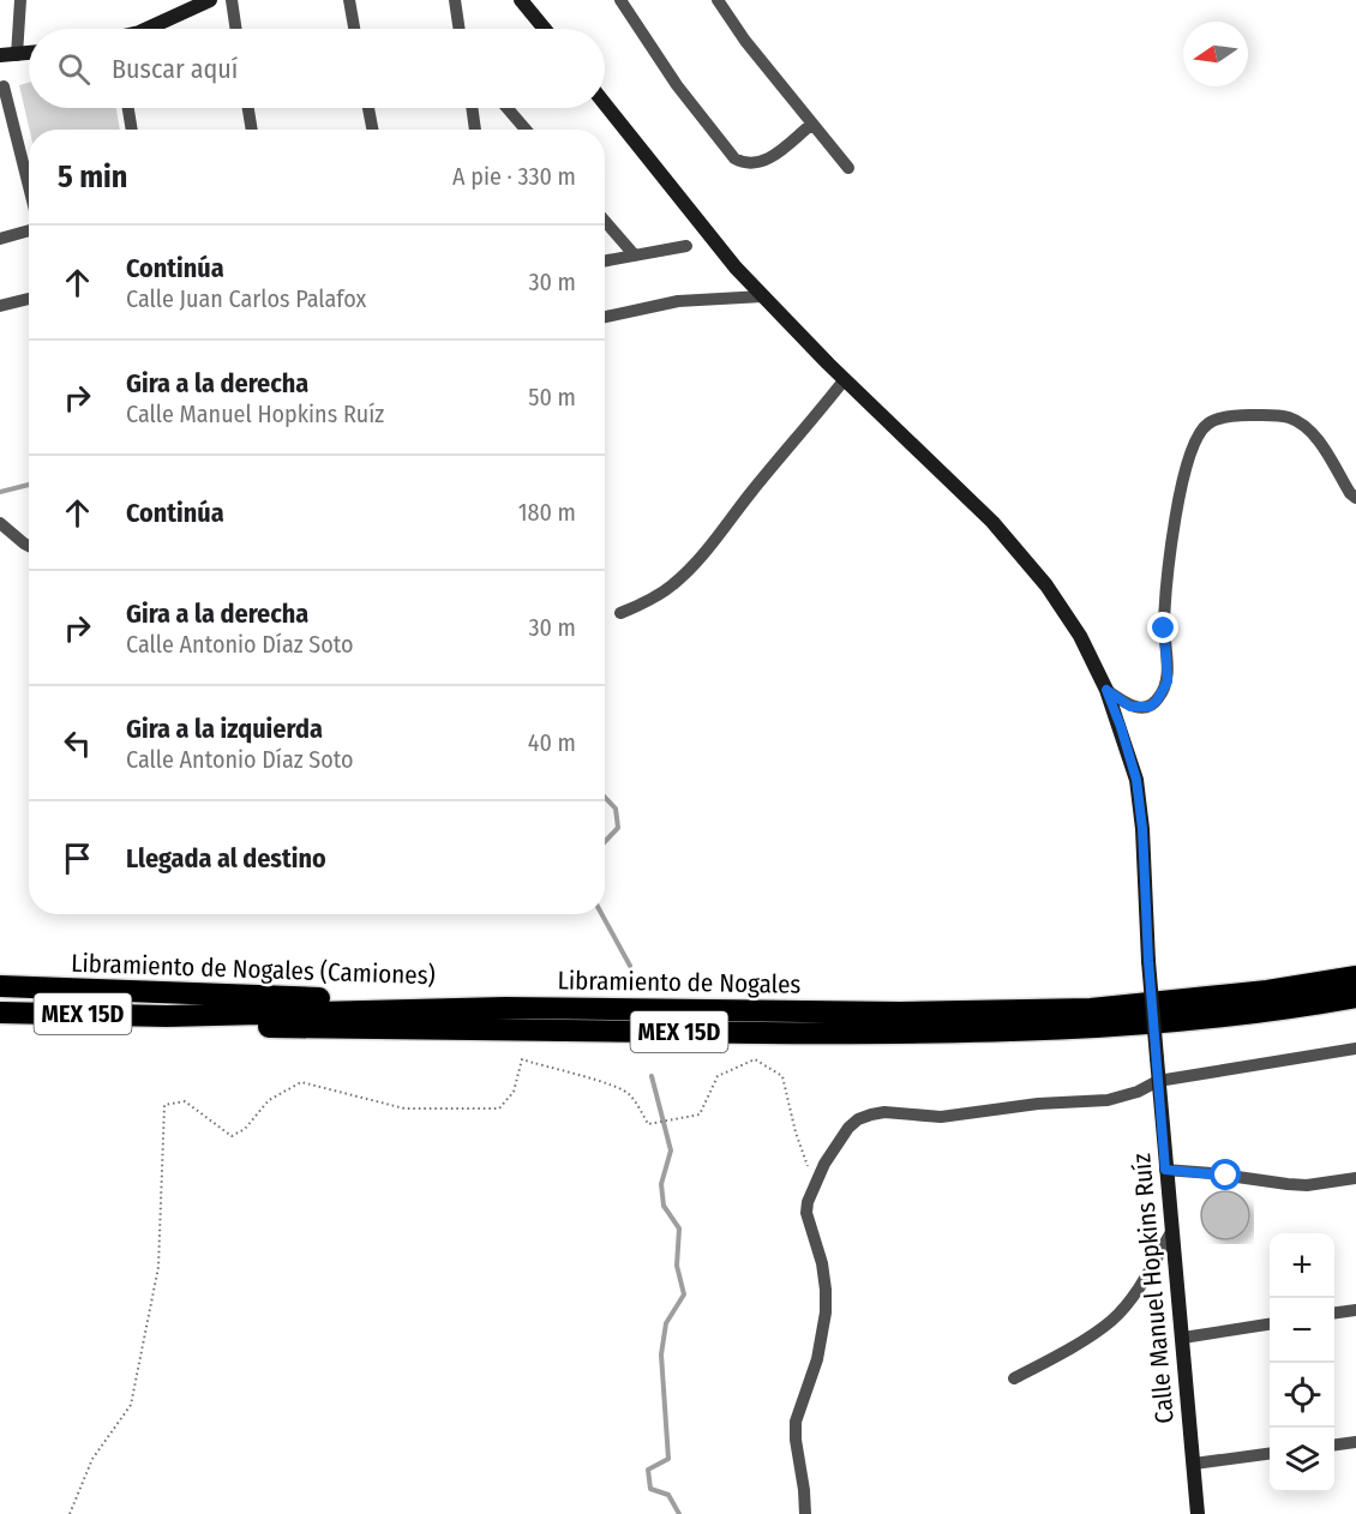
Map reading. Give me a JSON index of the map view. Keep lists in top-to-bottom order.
{
  "streets": {
    "highway": ["Libramiento de Nogales (Camiones)", "Libramiento de Nogales", "MEX 15D"],
    "street": ["Calle Manuel Hopkins Ruíz"]
  },
  "crossings": [
    ["Libramiento de Nogales (Camiones)", "Libramiento de Nogales"],
    ["Libramiento de Nogales (Camiones)", "MEX 15D"],
    ["Libramiento de Nogales", "MEX 15D"]
  ],
  "north": "left",
  "page": {
    "search": "Buscar aquí",
    "heading": ["5 min", "A pie · 330 m"],
    "list": [
      ["Continúa", "Calle Juan Carlos Palafox", "30 m"],
      ["Gira a la derecha", "Calle Manuel Hopkins Ruíz", "50 m"],
      ["Continúa", "180 m"],
      ["Gira a la derecha", "Calle Antonio Díaz Soto", "30 m"],
      ["Gira a la izquierda", "Calle Antonio Díaz Soto", "40 m"],
      "Llegada al destino"
    ],
    "map_buttons": ["+", "−"]
  }
}
